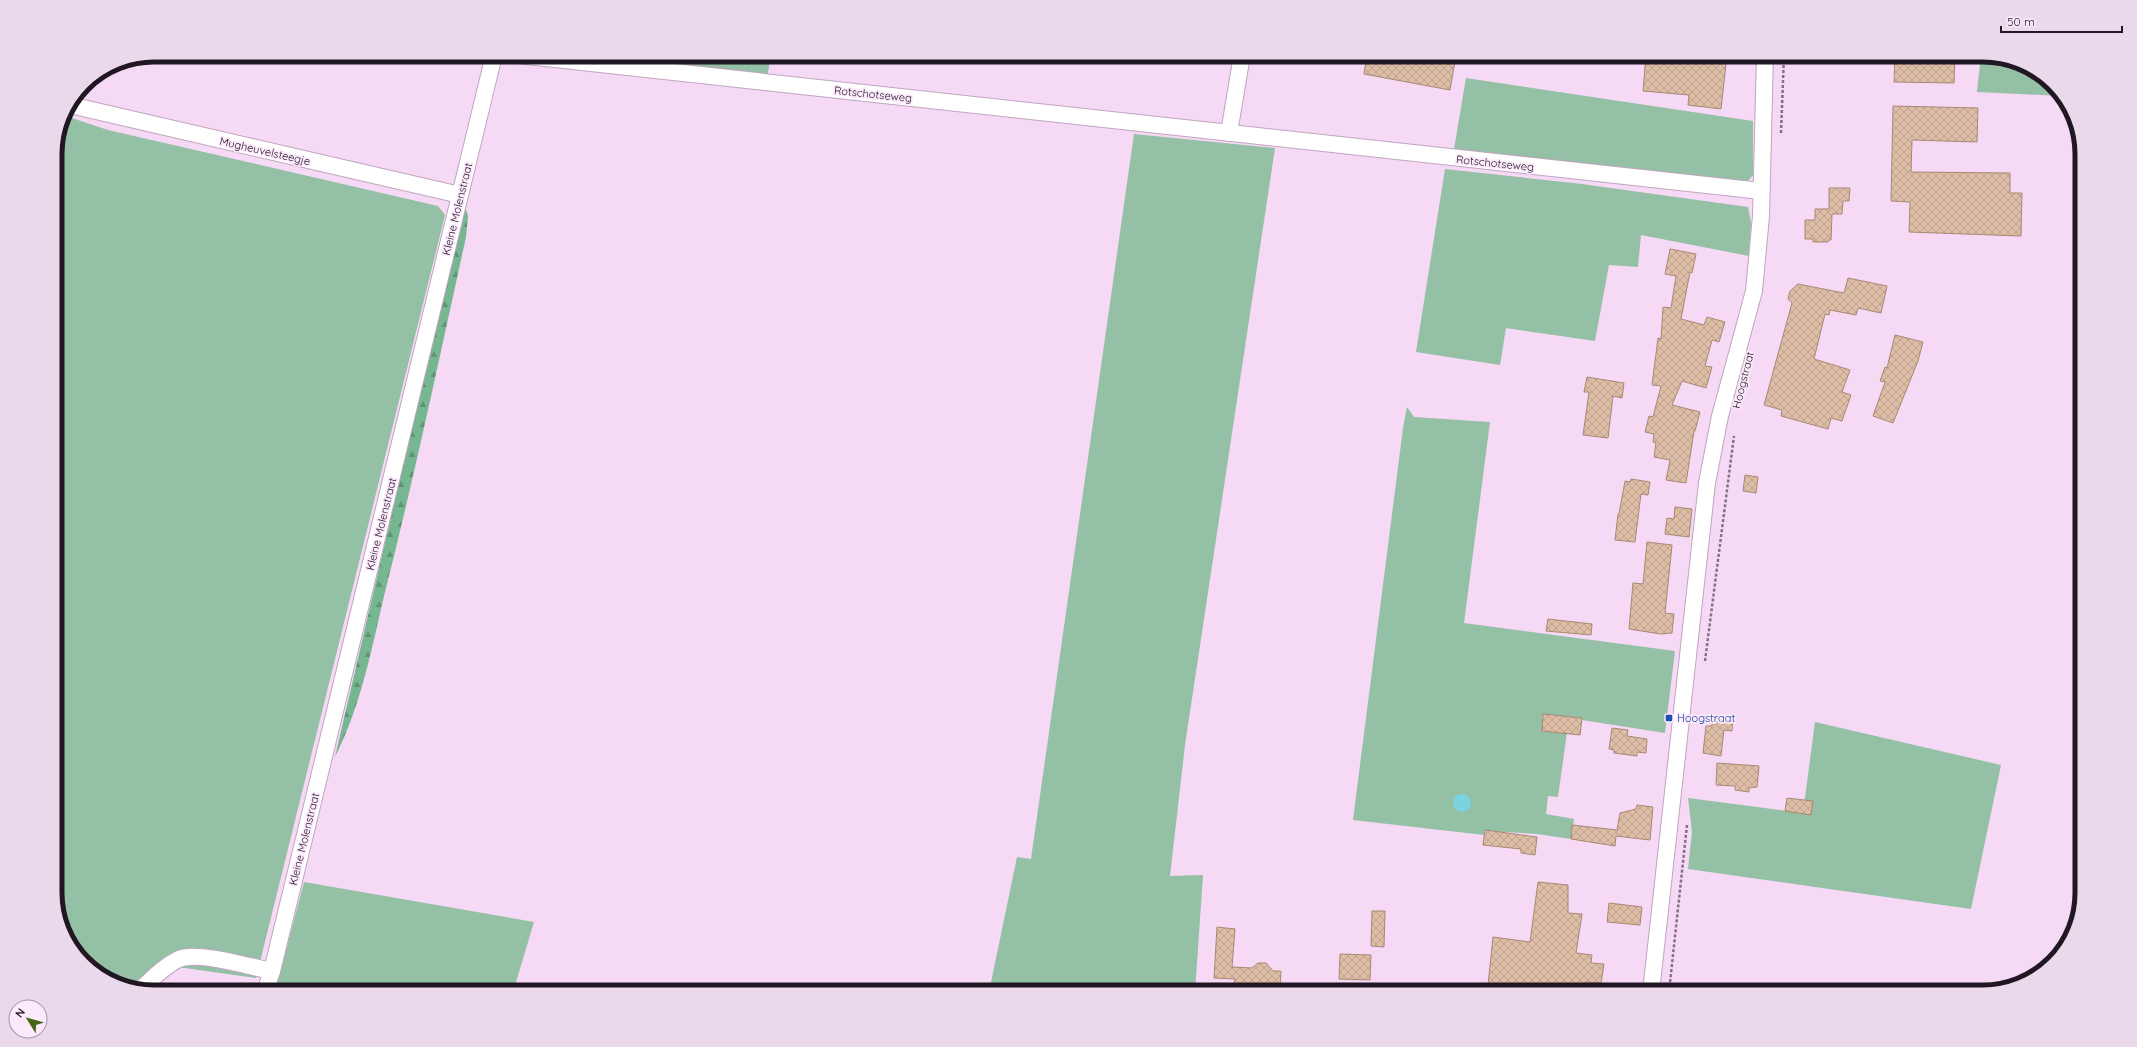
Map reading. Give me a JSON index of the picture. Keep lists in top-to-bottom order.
{
  "streets": {
    "street": [
      "Rotschotseweg",
      "Mugheuvelsteegje",
      "Kleine Molenstraat",
      "Hoogstraat"
    ]
  },
  "crossings": [
    ["Rotschotseweg", "Hoogstraat"],
    ["Mugheuvelsteegje", "Kleine Molenstraat"]
  ],
  "places": {
    "transit": ["Hoogstraat"]
  },
  "scale_bar": "50 m",
  "north": "top left"
}
